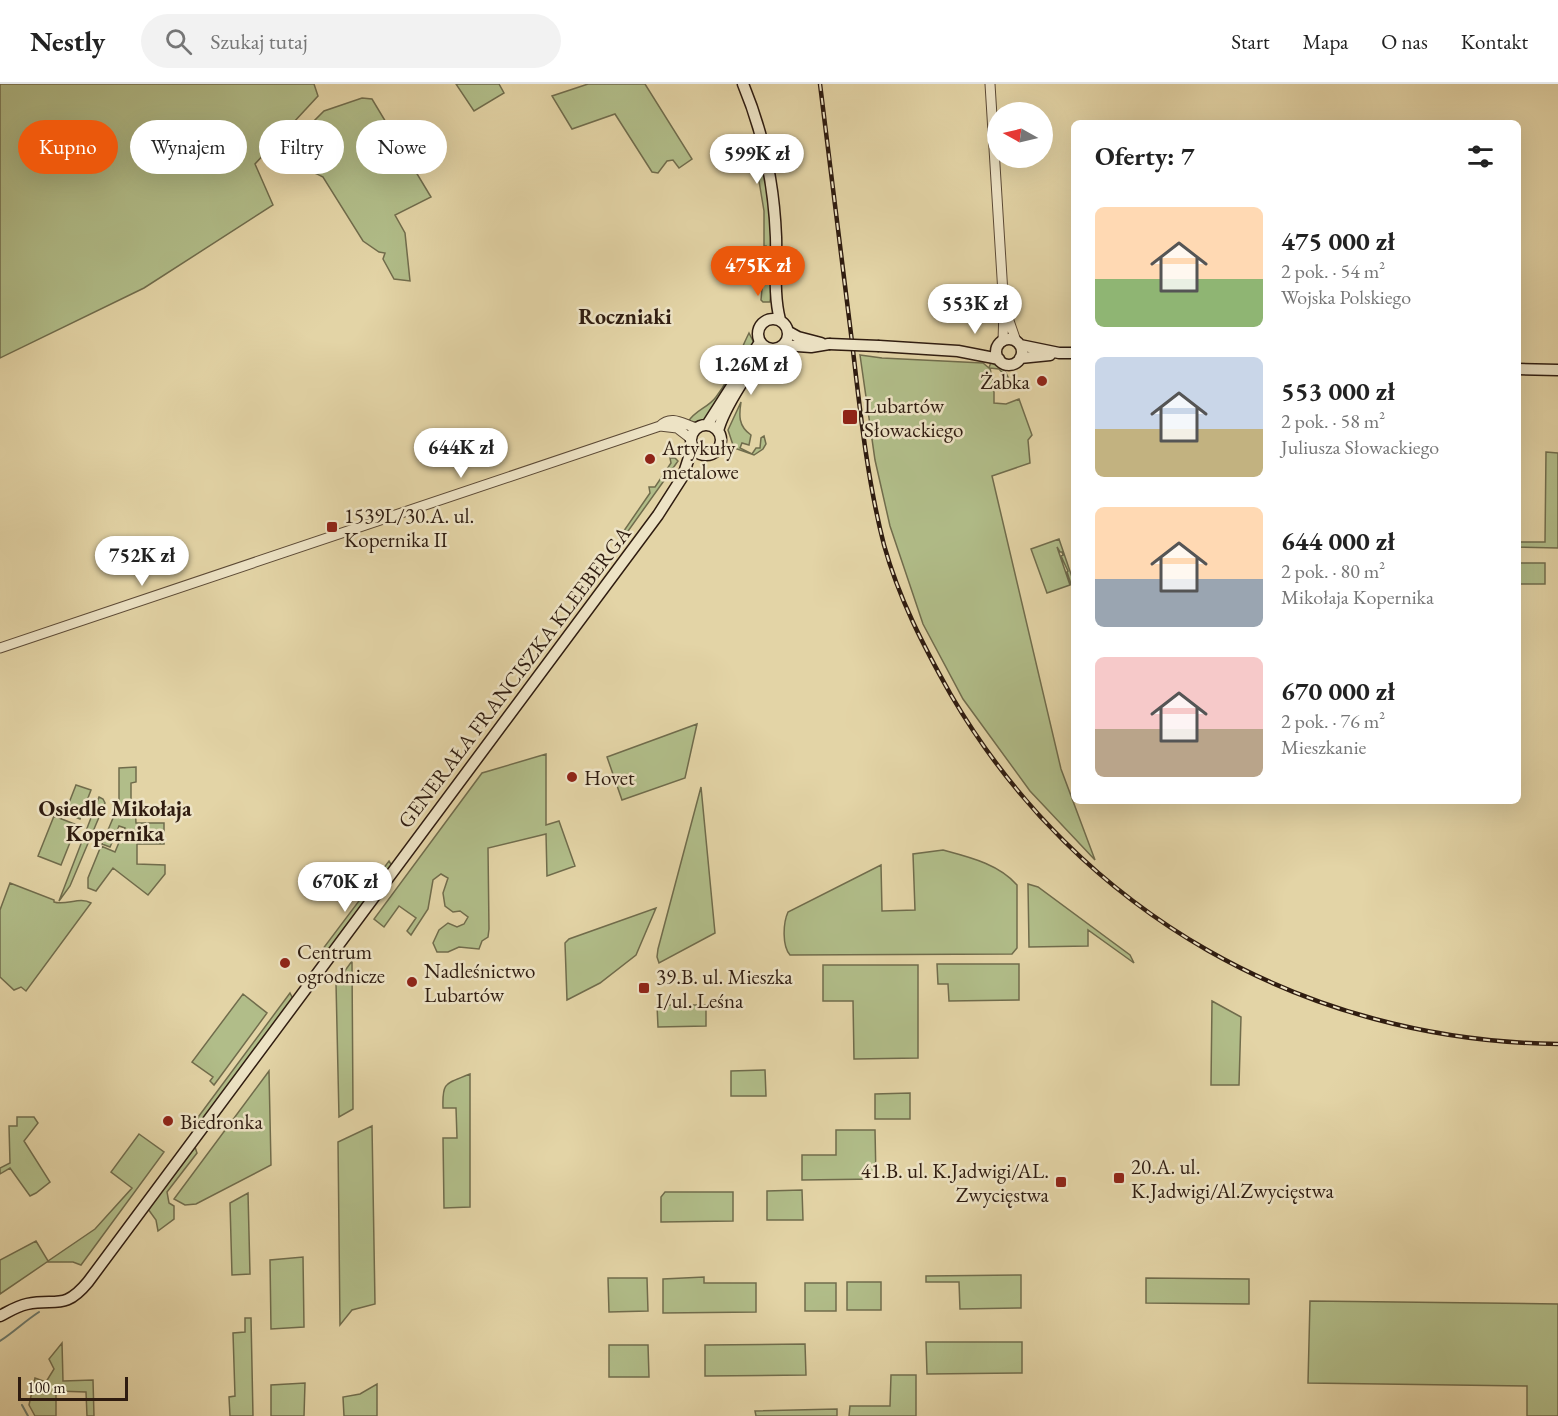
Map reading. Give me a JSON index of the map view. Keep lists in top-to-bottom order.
{
  "streets": {
    "main road": ["GENERAŁA FRANCISZKA KLEEBERGA"]
  },
  "districts": ["Roczniaki", "Osiedle Mikołaja Kopernika"],
  "places": {
    "other": [
      "Żabka",
      "Artykuły metalowe",
      "Hovet",
      "Centrum ogrodnicze",
      "Nadleśnictwo Lubartów",
      "Biedronka"
    ],
    "transit": [
      "Lubartów Słowackiego",
      "1539L/30.A. ul. Kopernika II",
      "39.B. ul. Mieszka I/ul. Leśna",
      "20.A. ul. K.Jadwigi/Al.Zwycięstwa",
      "41.B. ul. K.Jadwigi/AL. Zwycięstwa"
    ]
  },
  "scale_bar": "100 m",
  "north": "left",
  "page": {
    "header": "Nestly",
    "search": "Szukaj tutaj",
    "nav": [
      "Start",
      "Mapa",
      "O nas",
      "Kontakt"
    ],
    "chip": [
      "Kupno",
      "Wynajem",
      "Filtry",
      "Nowe"
    ],
    "heading": "Oferty: 7",
    "price": [
      "599K zł",
      "475K zł",
      "553K zł",
      "1.26M zł",
      "644K zł",
      "752K zł",
      "670K zł"
    ],
    "list": [
      {
        "name": "475 000 zł",
        "note": "2 pok. · 54 m² · Wojska Polskiego"
      },
      {
        "name": "553 000 zł",
        "note": "2 pok. · 58 m² · Juliusza Słowackiego"
      },
      {
        "name": "644 000 zł",
        "note": "2 pok. · 80 m² · Mikołaja Kopernika"
      },
      {
        "name": "670 000 zł",
        "note": "2 pok. · 76 m² · Mieszkanie"
      }
    ],
    "scale": "100 m"
  }
}
